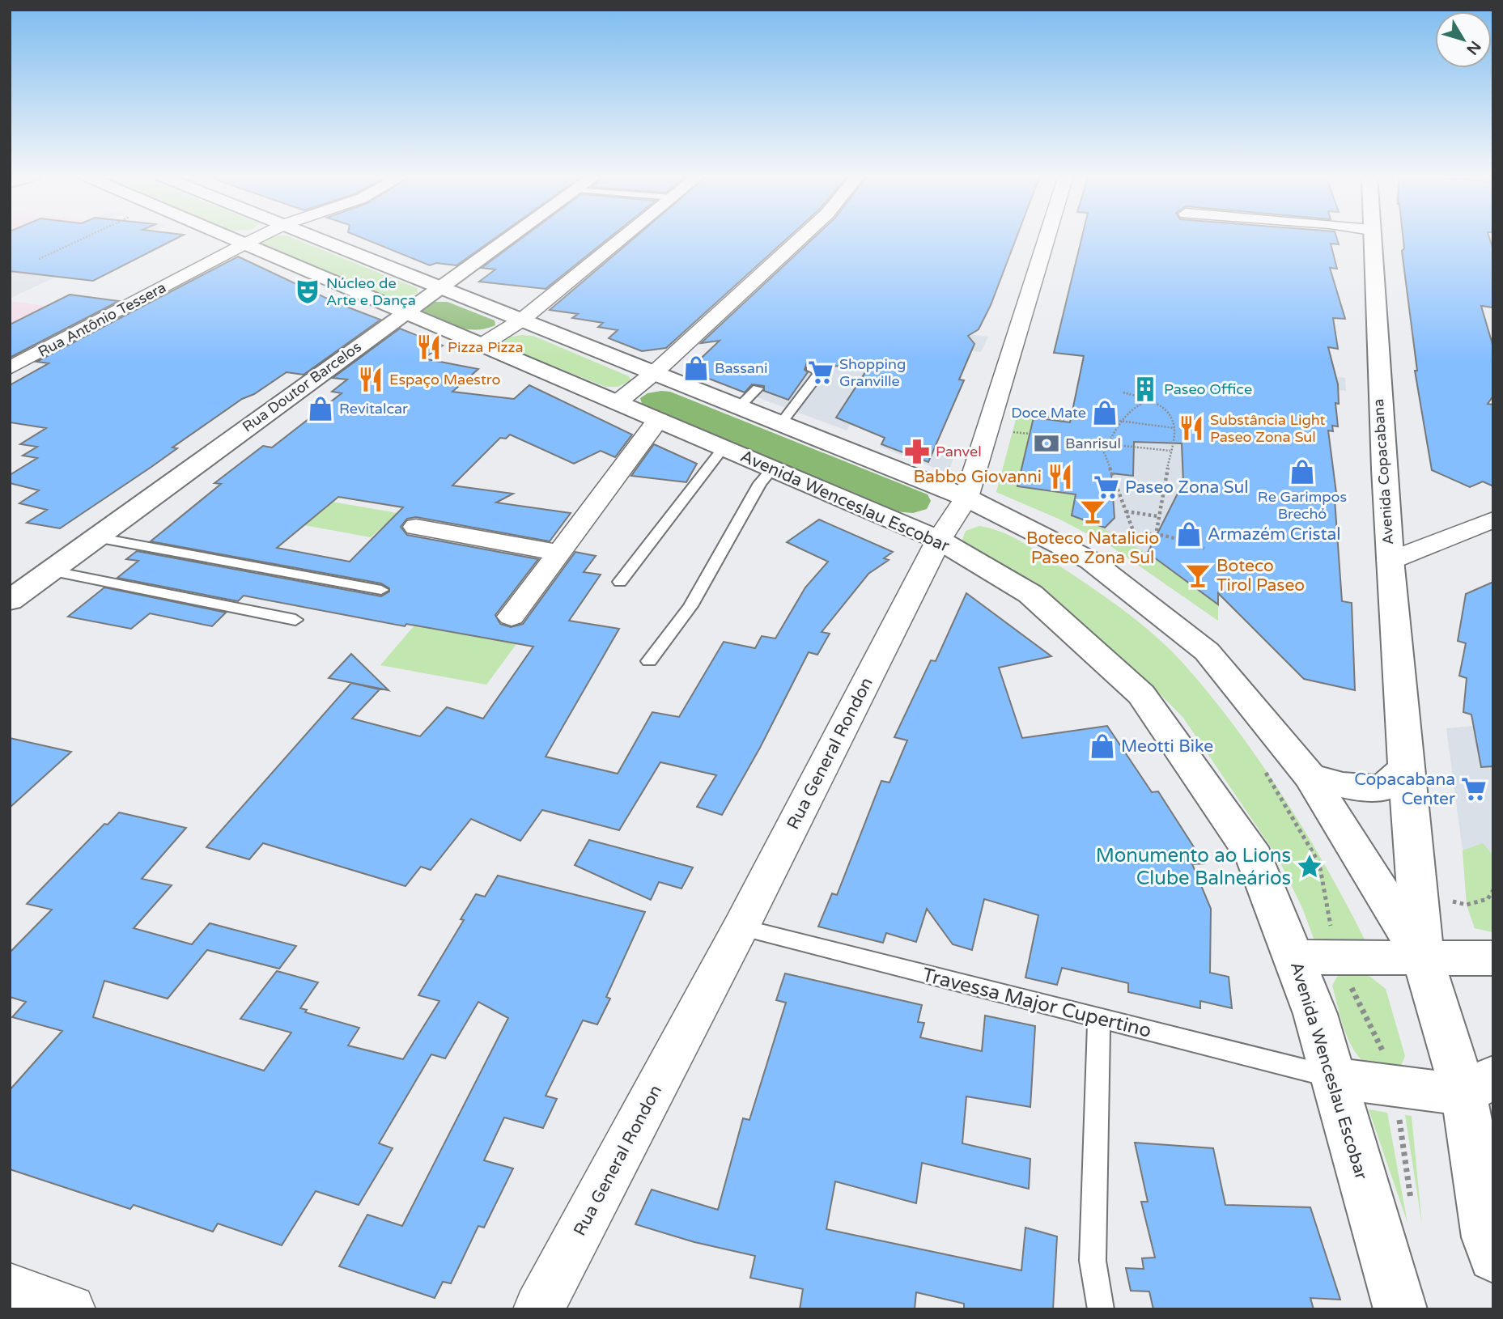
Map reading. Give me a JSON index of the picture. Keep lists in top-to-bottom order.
{
  "streets": {
    "main road": ["Rua Doutor Barcelos", "Avenida Copacabana", "Avenida Wenceslau Escobar"],
    "street": ["Rua Antônio Tessera", "Rua General Rondon"],
    "lane": ["Travessa Major Cupertino"]
  },
  "crossings": [
    ["Rua Antônio Tessera", "Avenida Wenceslau Escobar"],
    ["Rua Doutor Barcelos", "Avenida Wenceslau Escobar"],
    ["Avenida Wenceslau Escobar", "Rua General Rondon"],
    ["Avenida Wenceslau Escobar", "Travessa Major Cupertino"],
    ["Rua General Rondon", "Travessa Major Cupertino"]
  ],
  "places": {
    "theatre": ["Núcleo de Arte e Dança"],
    "restaurant": [
      "Pizza Pizza",
      "Espaço Maestro",
      "Substância Light Paseo Zona Sul",
      "Babbo Giovanni"
    ],
    "shop": [
      "Bassani",
      "Revitalcar",
      "Doce Mate",
      "Re Garimpos Brechó",
      "Armazém Cristal",
      "Meotti Bike"
    ],
    "supermarket": ["Shopping Granville", "Paseo Zona Sul", "Copacabana Center"],
    "building": ["Paseo Office"],
    "bank": ["Banrisul"],
    "pharmacy": ["Panvel"],
    "bar": ["Boteco Natalicio Paseo Zona Sul", "Boteco Tirol Paseo"],
    "place": ["Monumento ao Lions Clube Balneários"]
  },
  "north": "bottom right"
}
